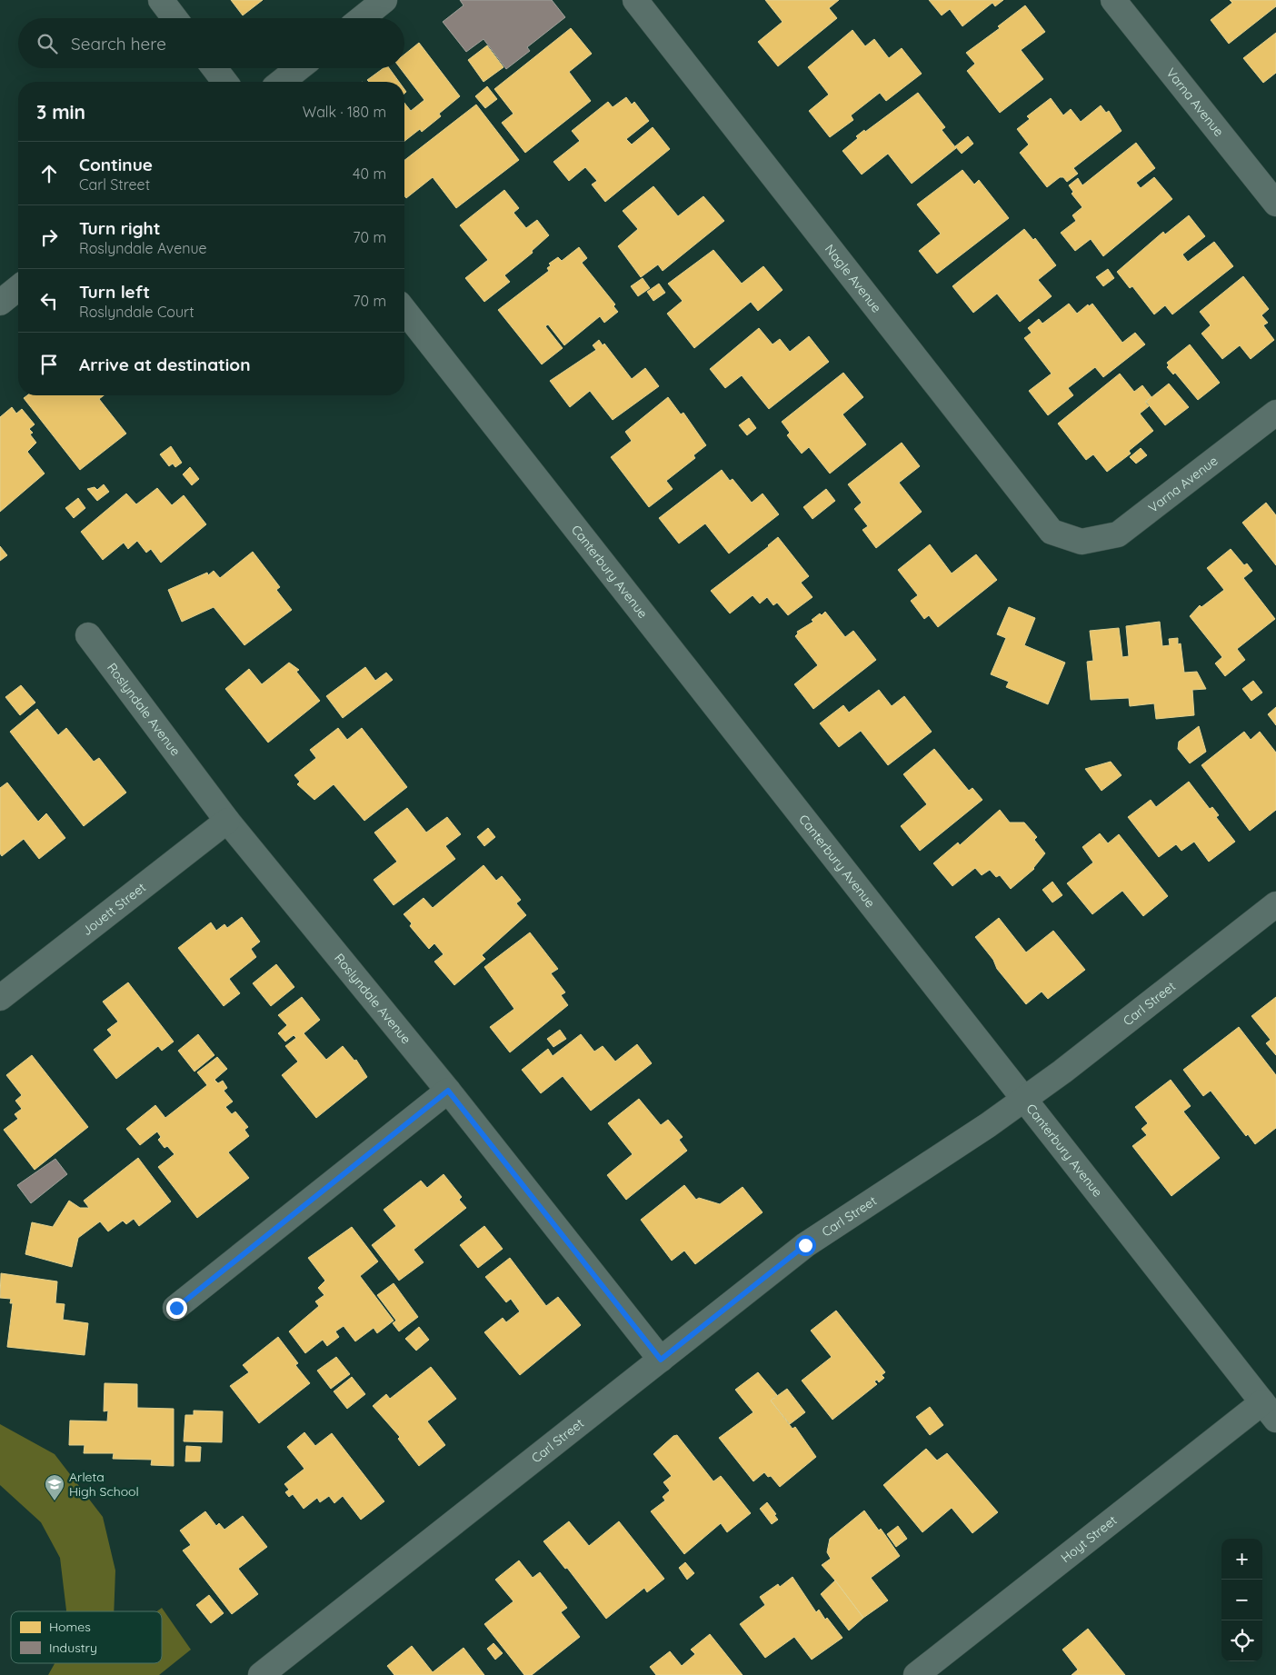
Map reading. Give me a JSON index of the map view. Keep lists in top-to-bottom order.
{
  "streets": {
    "street": [
      "Varna Avenue",
      "Nagle Avenue",
      "Canterbury Avenue",
      "Roslyndale Avenue",
      "Jouett Street",
      "Carl Street",
      "Hoyt Street"
    ]
  },
  "crossings": [
    ["Varna Avenue", "Nagle Avenue"],
    ["Canterbury Avenue", "Carl Street"],
    ["Canterbury Avenue", "Hoyt Street"],
    ["Roslyndale Avenue", "Jouett Street"],
    ["Roslyndale Avenue", "Carl Street"]
  ],
  "places": {
    "school or university": ["Arleta High School"]
  },
  "legend": ["Homes", "Industry"],
  "page": {
    "search": "Search here",
    "heading": ["3 min", "Walk · 180 m"],
    "list": [
      ["Continue", "Carl Street", "40 m"],
      ["Turn right", "Roslyndale Avenue", "70 m"],
      ["Turn left", "Roslyndale Court", "70 m"],
      "Arrive at destination"
    ],
    "map_buttons": ["+", "−"]
  }
}
